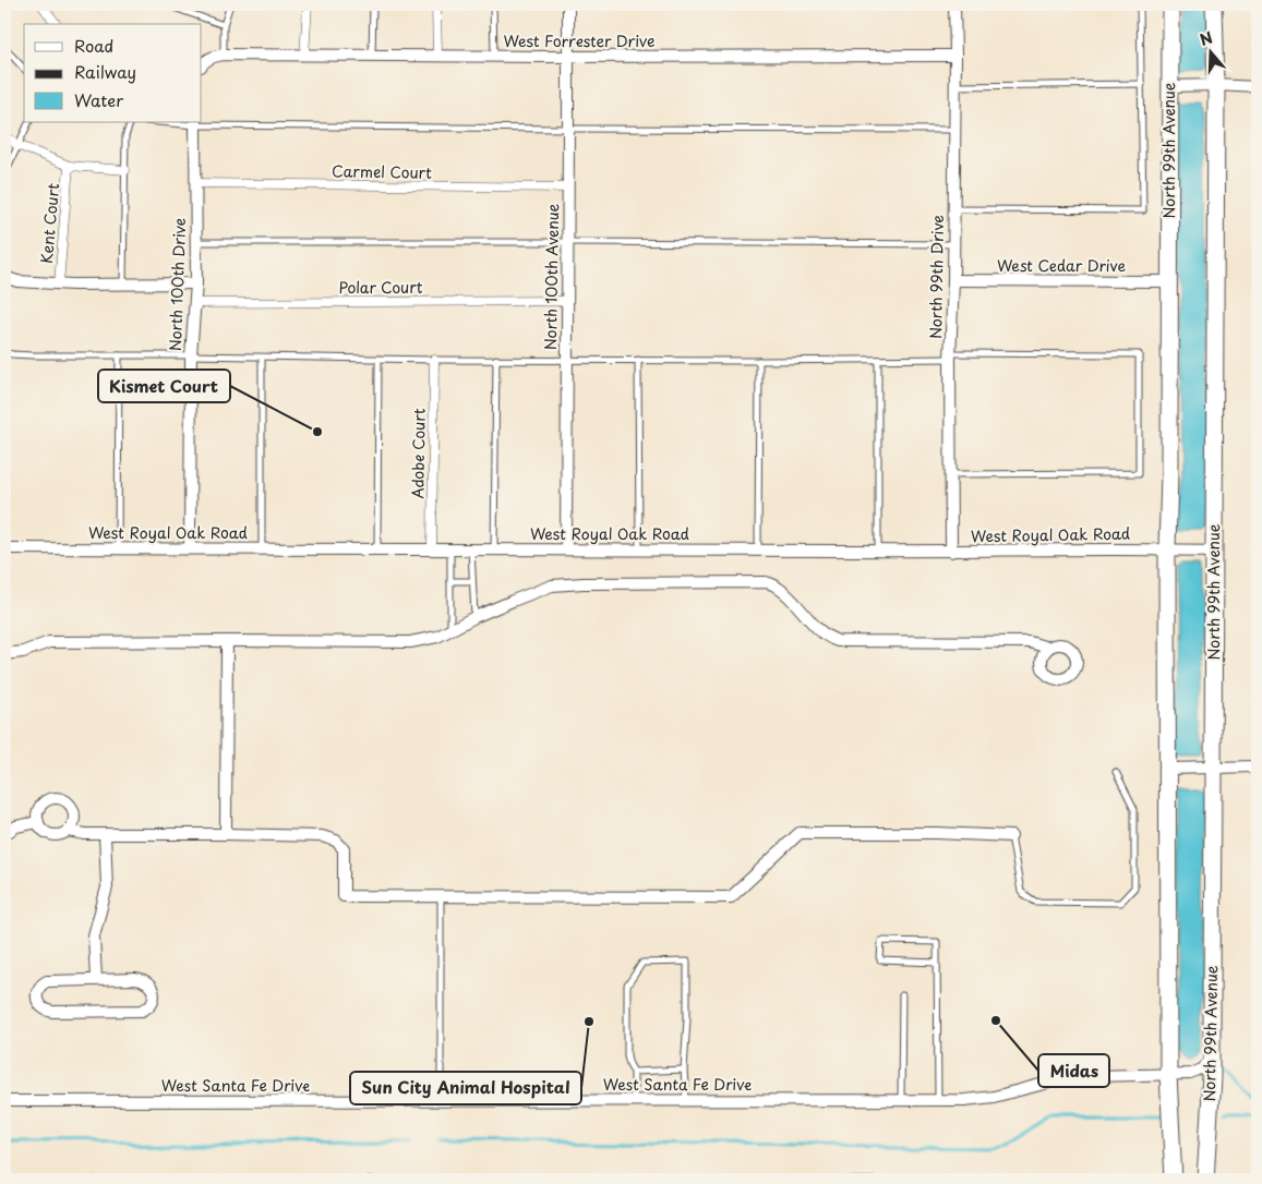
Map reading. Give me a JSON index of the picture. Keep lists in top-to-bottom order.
{
  "streets": {
    "main road": ["North 99th Avenue"],
    "street": [
      "West Forrester Drive",
      "Carmel Court",
      "Kent Court",
      "West Cedar Drive",
      "North 100th Avenue",
      "North 99th Drive",
      "North 100th Drive",
      "Polar Court",
      "Adobe Court",
      "West Royal Oak Road",
      "West Santa Fe Drive"
    ]
  },
  "crossings": [
    ["West Forrester Drive", "North 100th Avenue"],
    ["West Forrester Drive", "North 99th Drive"],
    ["North 99th Avenue", "West Cedar Drive"],
    ["North 99th Avenue", "West Royal Oak Road"],
    ["North 99th Avenue", "West Santa Fe Drive"],
    ["Carmel Court", "North 100th Avenue"],
    ["Carmel Court", "North 100th Drive"],
    ["West Cedar Drive", "North 99th Drive"],
    ["North 100th Avenue", "Polar Court"],
    ["North 100th Avenue", "West Royal Oak Road"],
    ["North 99th Drive", "West Royal Oak Road"],
    ["North 100th Drive", "Polar Court"],
    ["North 100th Drive", "West Royal Oak Road"],
    ["Adobe Court", "West Royal Oak Road"]
  ],
  "places": ["Kismet Court", "Midas", "Sun City Animal Hospital"],
  "legend": ["Road", "Railway", "Water"],
  "north": "top"
}
